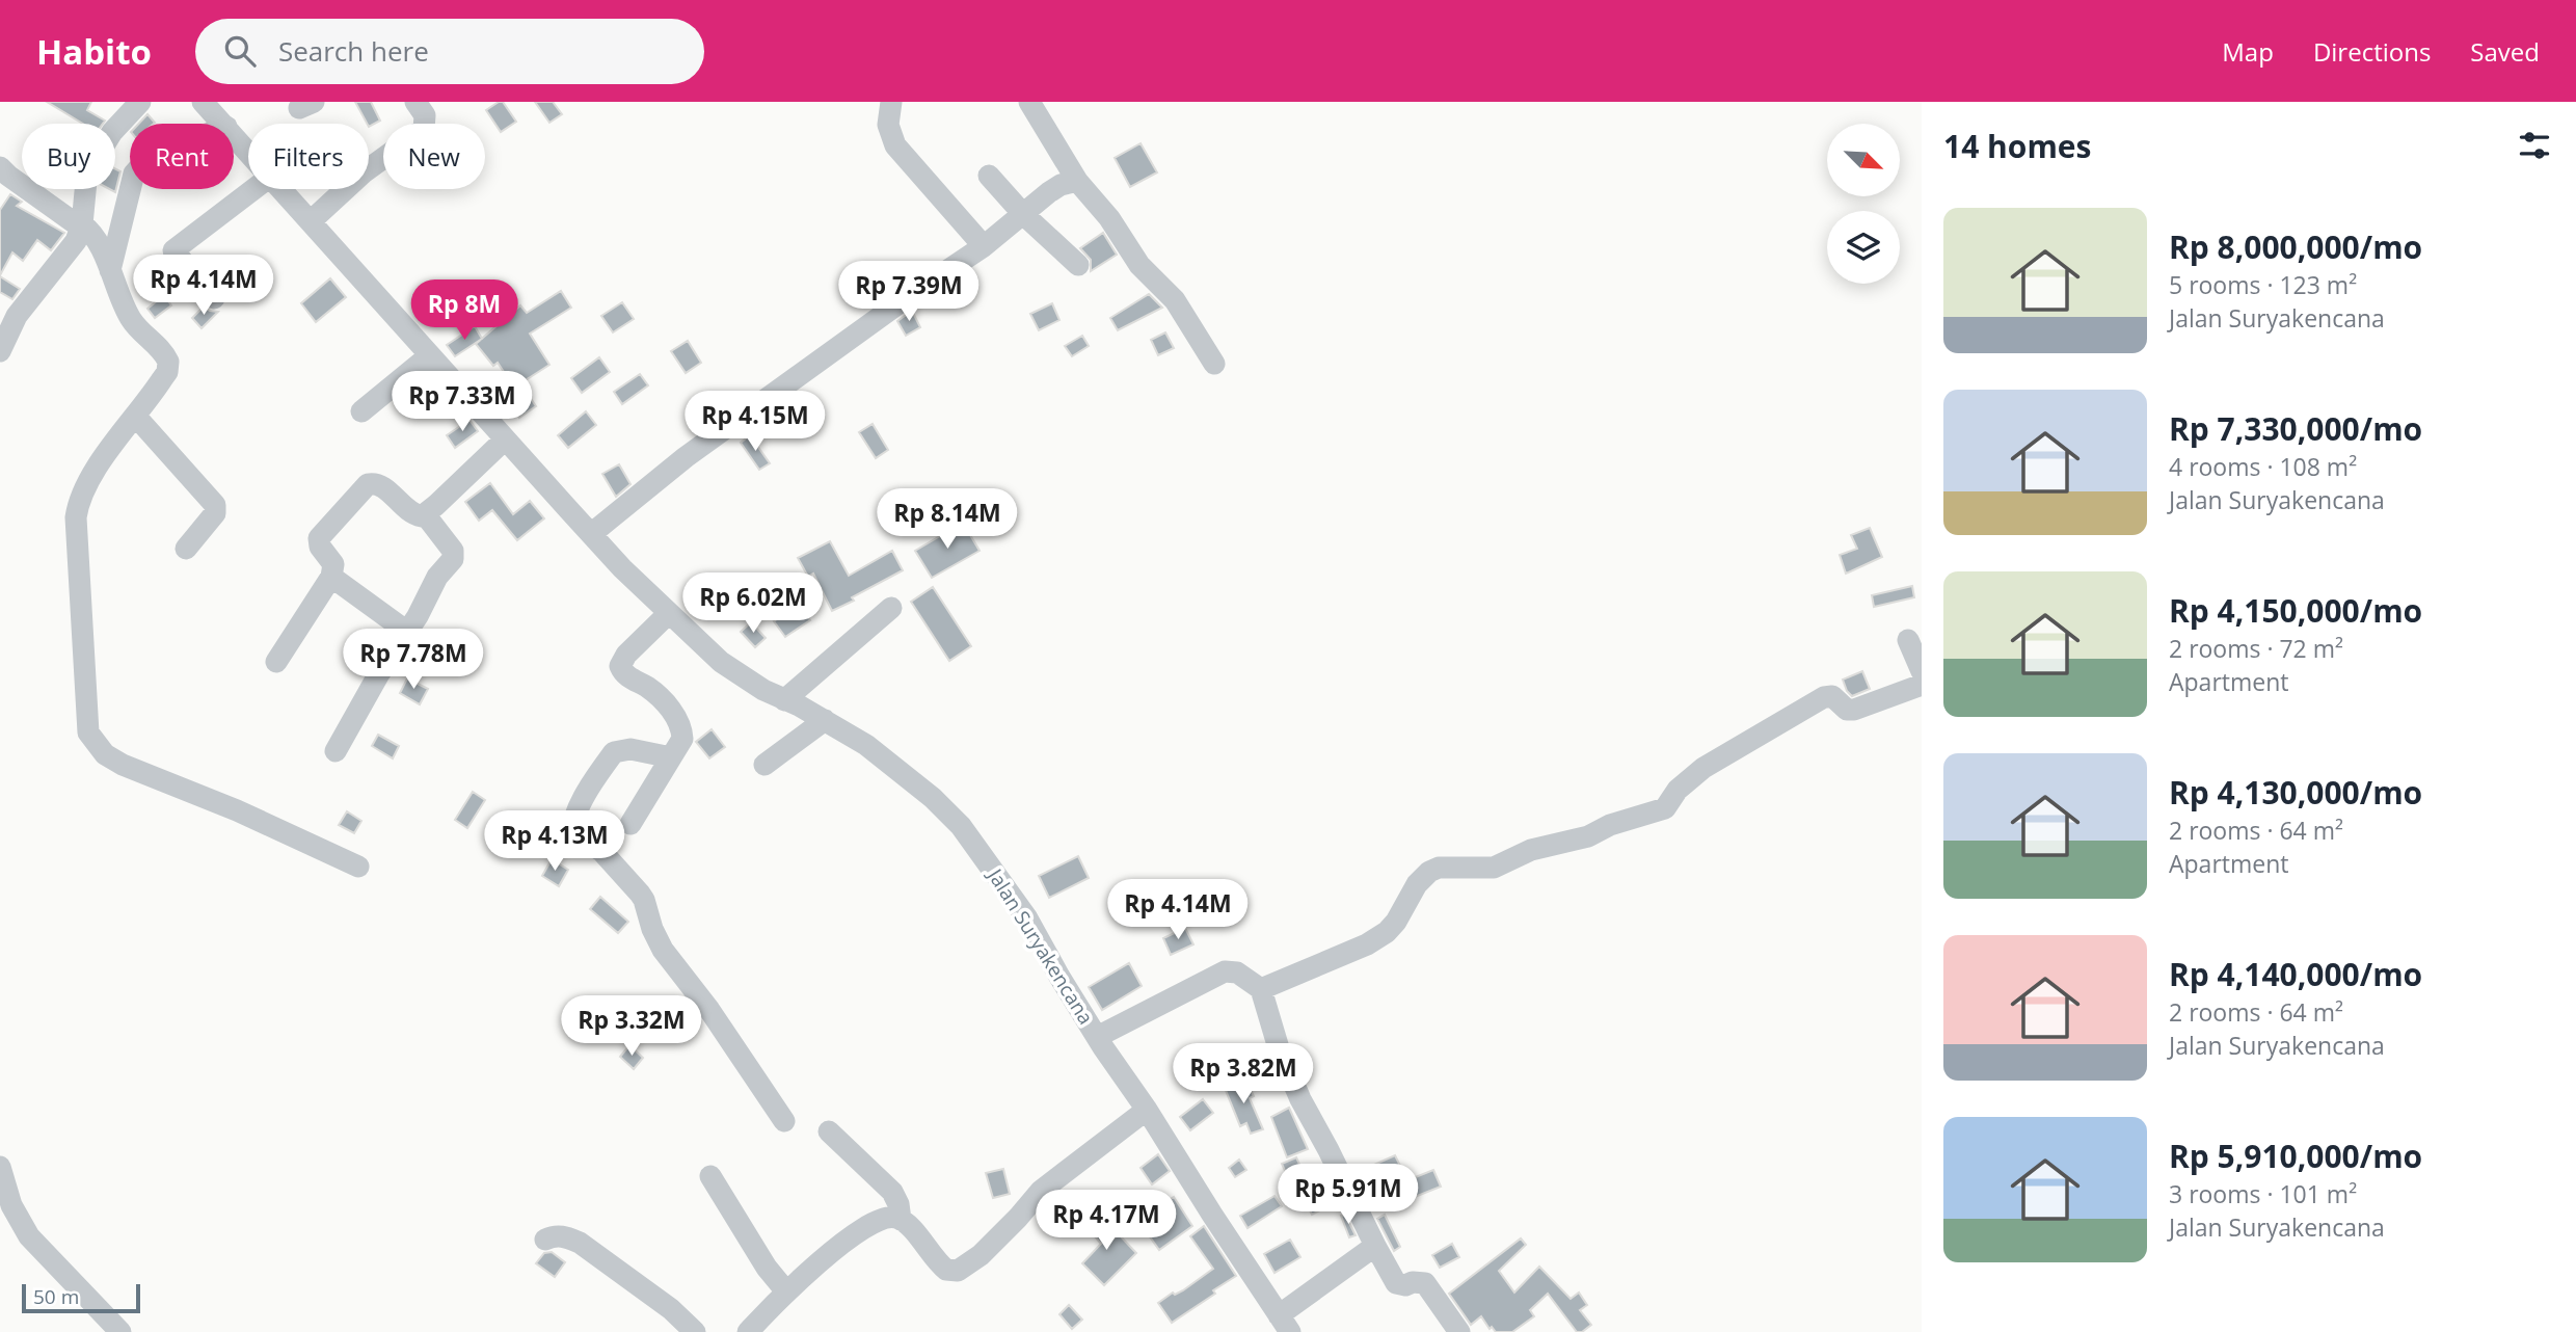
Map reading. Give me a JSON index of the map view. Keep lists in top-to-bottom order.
{
  "streets": {
    "street": ["Jalan Suryakencana"]
  },
  "scale_bar": "50 m",
  "north": "bottom right",
  "page": {
    "header": "Habito",
    "search": "Search here",
    "nav": ["Map", "Directions", "Saved"],
    "heading": "14 homes",
    "chip": [
      "Buy",
      "Rent",
      "Filters",
      "New"
    ],
    "list": [
      {
        "name": "Rp 8,000,000/mo",
        "note": "5 rooms · 123 m² · Jalan Suryakencana"
      },
      {
        "name": "Rp 7,330,000/mo",
        "note": "4 rooms · 108 m² · Jalan Suryakencana"
      },
      {
        "name": "Rp 4,150,000/mo",
        "note": "2 rooms · 72 m² · Apartment"
      },
      {
        "name": "Rp 4,130,000/mo",
        "note": "2 rooms · 64 m² · Apartment"
      },
      {
        "name": "Rp 4,140,000/mo",
        "note": "2 rooms · 64 m² · Jalan Suryakencana"
      },
      {
        "name": "Rp 5,910,000/mo",
        "note": "3 rooms · 101 m² · Jalan Suryakencana"
      }
    ],
    "price": [
      "Rp 4.14M",
      "Rp 7.39M",
      "Rp 8M",
      "Rp 7.33M",
      "Rp 4.15M",
      "Rp 8.14M",
      "Rp 6.02M",
      "Rp 7.78M",
      "Rp 4.13M",
      "Rp 4.14M",
      "Rp 3.32M",
      "Rp 3.82M",
      "Rp 5.91M",
      "Rp 4.17M"
    ],
    "scale": "50 m"
  }
}
